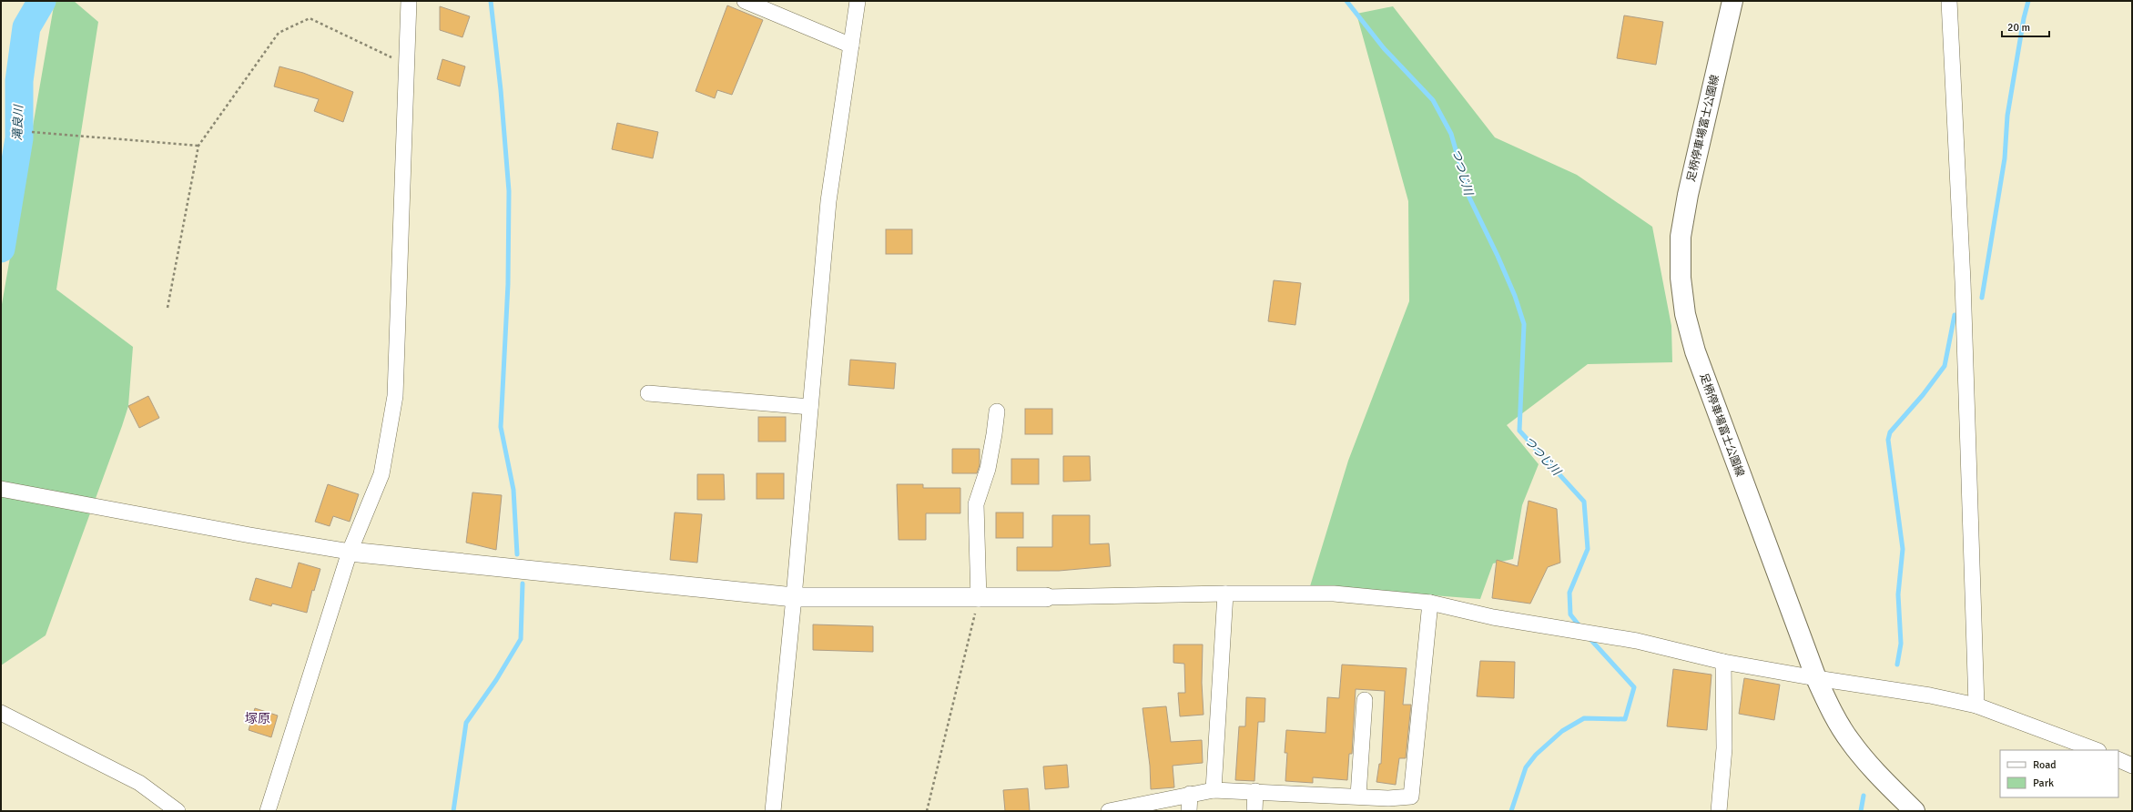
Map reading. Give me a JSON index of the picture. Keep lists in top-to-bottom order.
{
  "streets": {
    "main road": ["足柄停車場富士公園線"]
  },
  "districts": ["塚原"],
  "water": ["滝良川", "つつじ川"],
  "legend": ["Road", "Park"],
  "scale_bar": "20 m"
}
